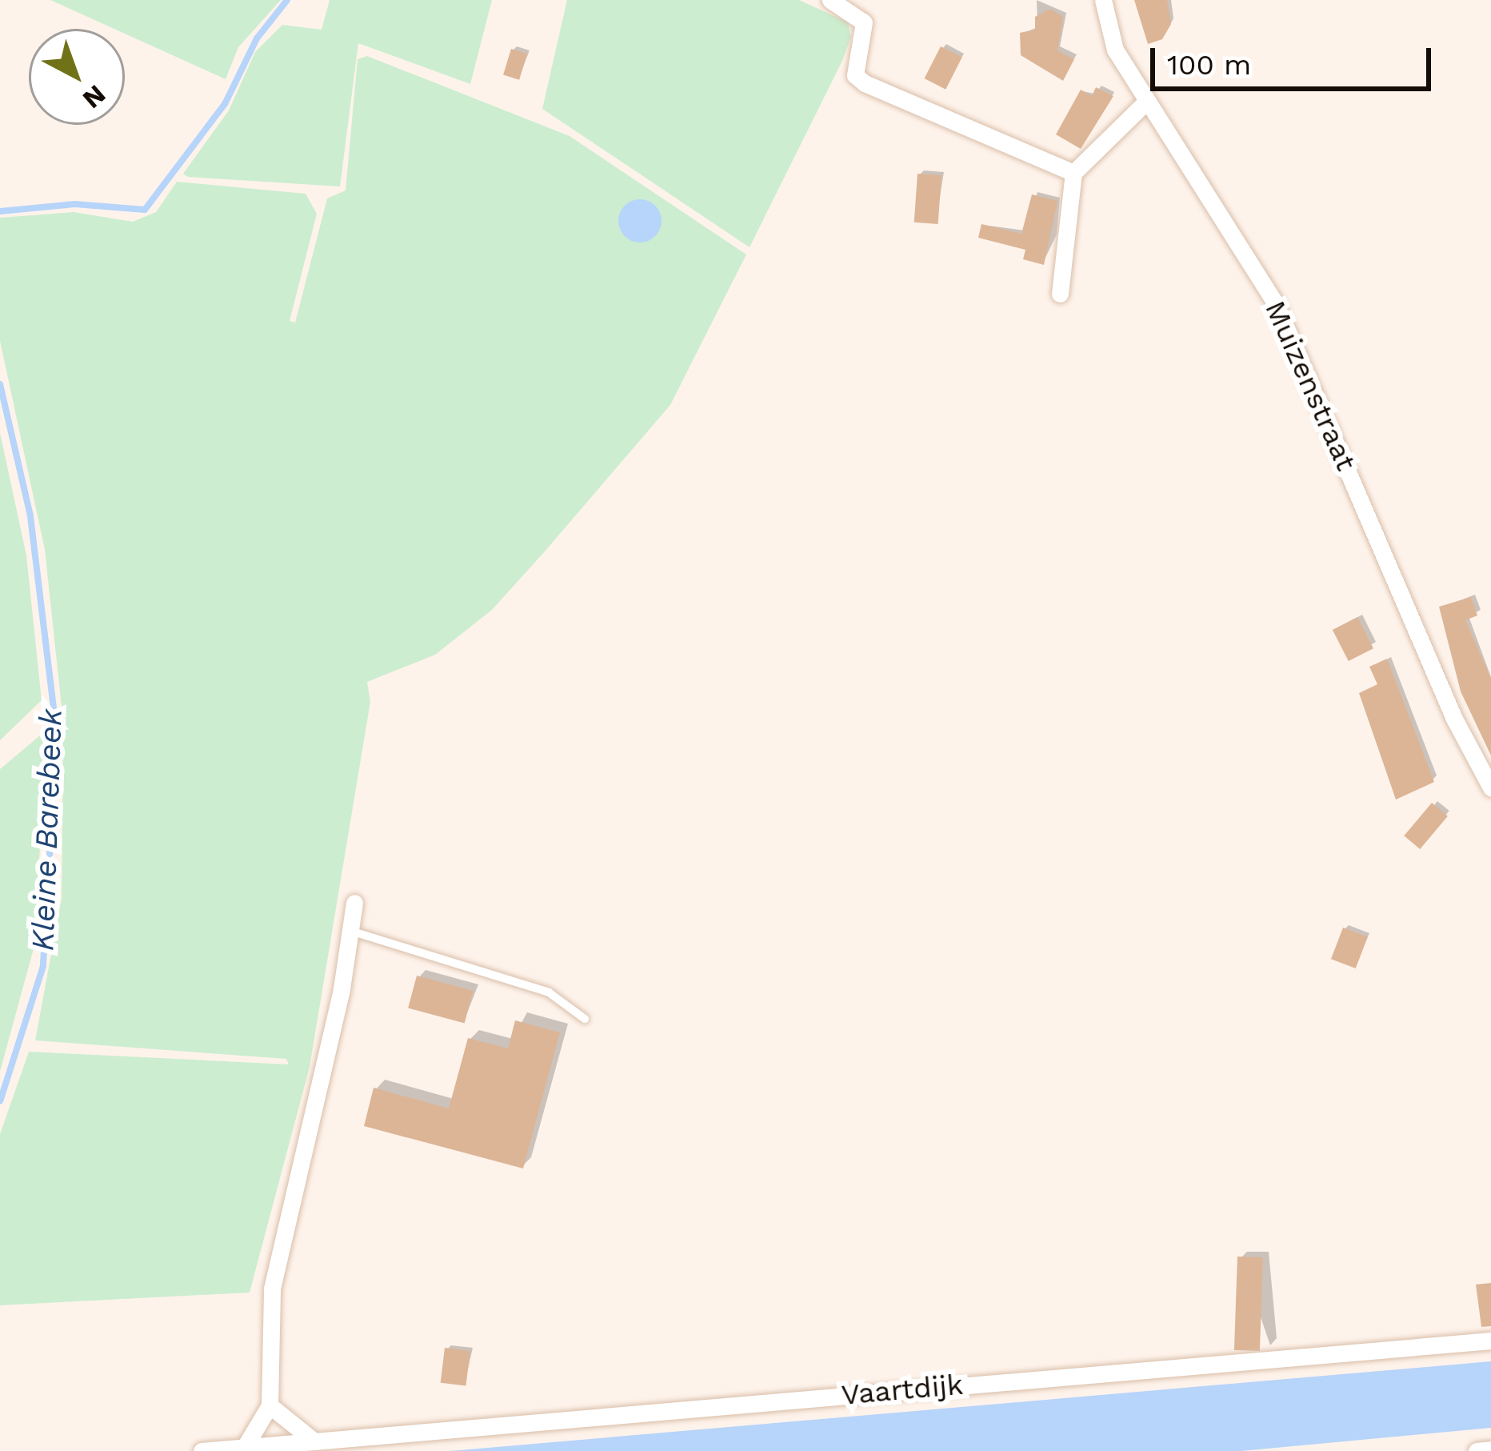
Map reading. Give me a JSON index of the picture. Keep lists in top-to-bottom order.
{
  "streets": {
    "street": ["Muizenstraat", "Vaartdijk"]
  },
  "water": ["Kleine Barebeek"],
  "scale_bar": "100 m",
  "north": "bottom right"
}
